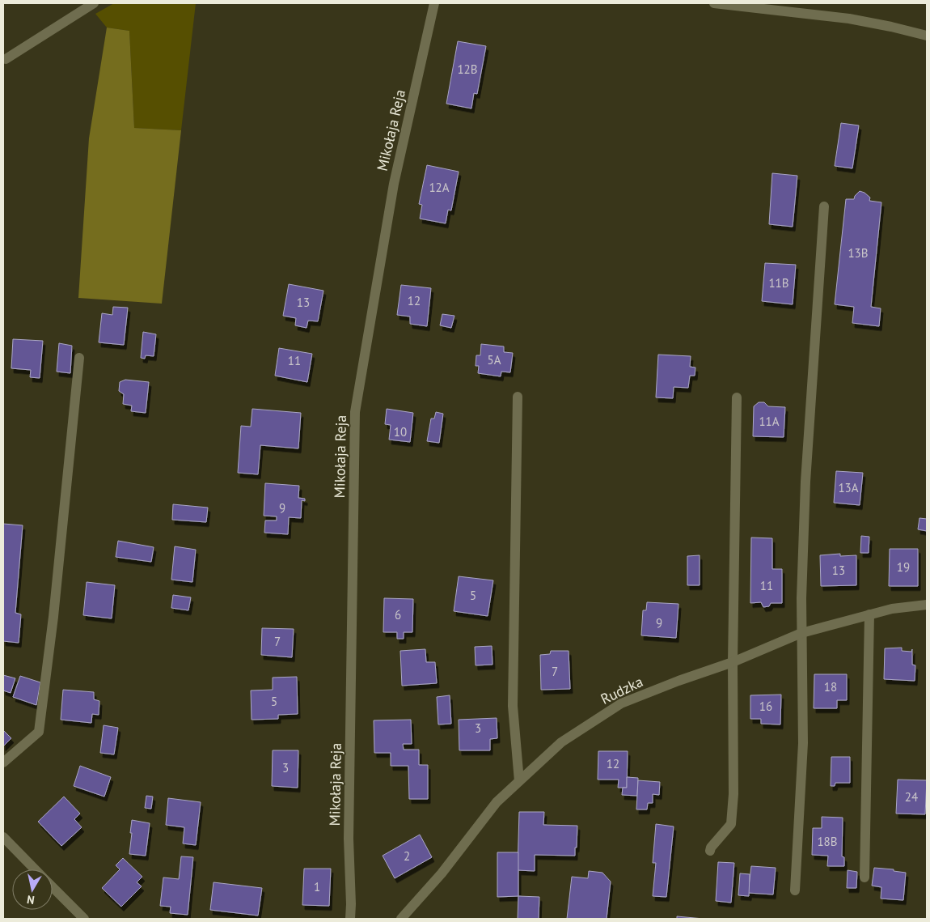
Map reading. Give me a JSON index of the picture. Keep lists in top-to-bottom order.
{
  "streets": {
    "street": ["Mikołaja Reja", "Rudzka"]
  },
  "house_numbers": [
    "12B",
    "12A",
    "13B",
    "11B",
    "12",
    "13",
    "5A",
    "11",
    "11A",
    "10",
    "13A",
    "9",
    "19",
    "13",
    "11",
    "5",
    "6",
    "9",
    "7",
    "7",
    "18",
    "5",
    "16",
    "3",
    "12",
    "3",
    "24",
    "18B",
    "2",
    "1"
  ],
  "north": "bottom"
}
